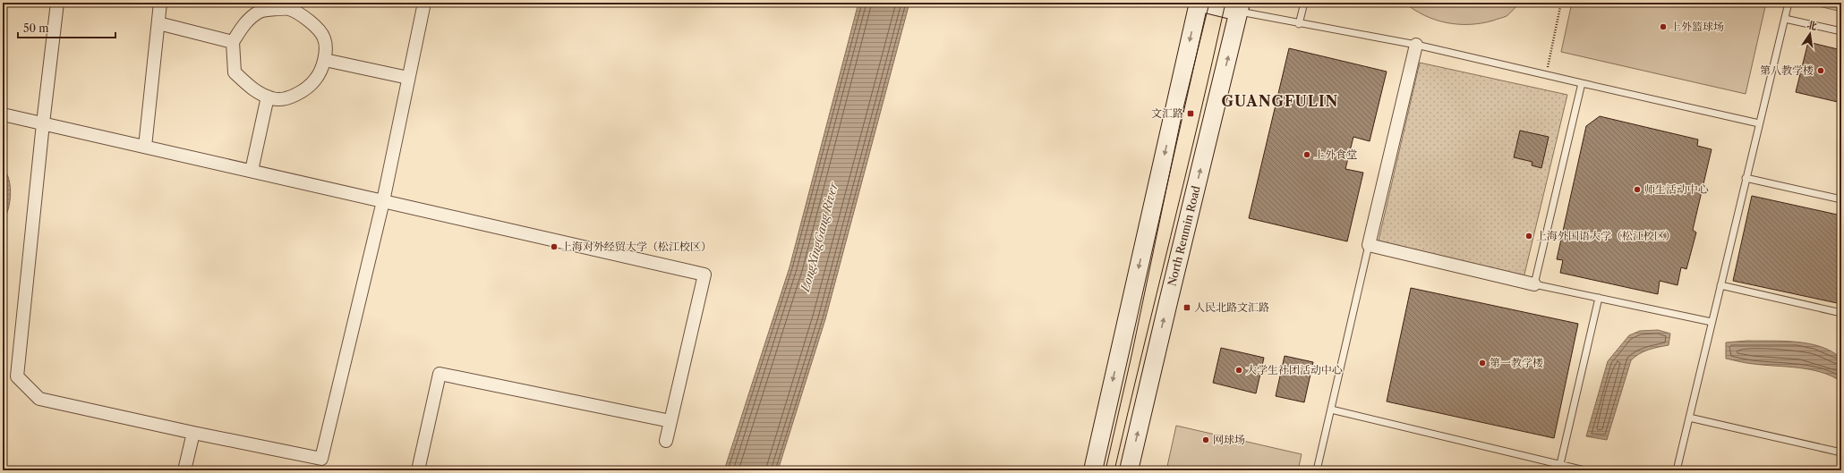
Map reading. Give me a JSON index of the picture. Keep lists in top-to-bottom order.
{
  "streets": {
    "main road": ["North Renmin Road"]
  },
  "districts": ["GUANGFULIN"],
  "water": ["LongXingGang River"],
  "places": {
    "other": [
      "上外篮球场",
      "第八教学楼",
      "上外食堂",
      "师生活动中心",
      "上海外国语大学（松江校区）",
      "上海对外经贸大学（松江校区）",
      "第一教学楼",
      "大学生社团活动中心",
      "网球场"
    ],
    "transit": ["文汇路", "人民北路文汇路"]
  },
  "scale_bar": "50 m",
  "north": "top"
}
